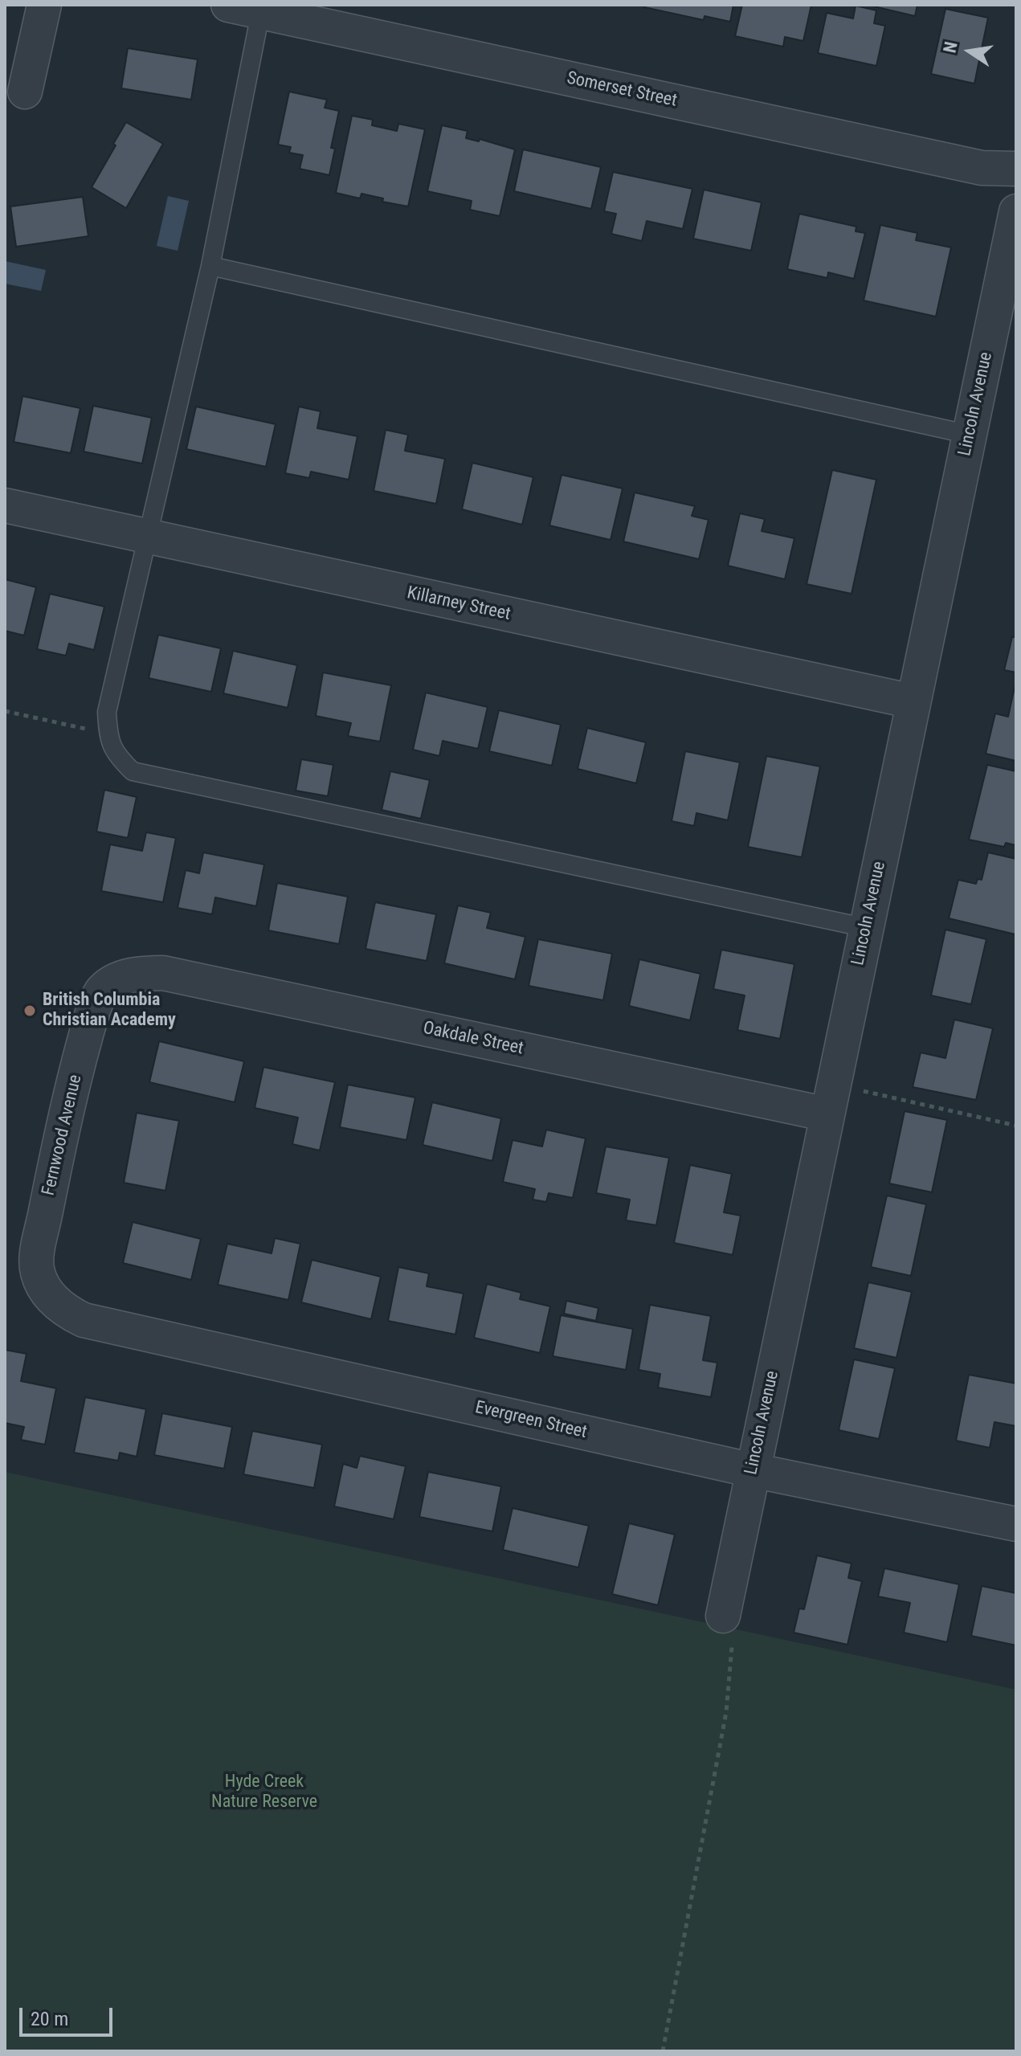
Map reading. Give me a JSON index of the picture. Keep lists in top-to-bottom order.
{
  "streets": {
    "street": [
      "Somerset Street",
      "Lincoln Avenue",
      "Killarney Street",
      "Oakdale Street",
      "Fernwood Avenue",
      "Evergreen Street"
    ]
  },
  "crossings": [
    ["Lincoln Avenue", "Killarney Street"],
    ["Lincoln Avenue", "Oakdale Street"],
    ["Lincoln Avenue", "Evergreen Street"],
    ["Oakdale Street", "Fernwood Avenue"],
    ["Fernwood Avenue", "Evergreen Street"]
  ],
  "parks": ["Hyde Creek Nature Reserve"],
  "places": ["British Columbia Christian Academy"],
  "scale_bar": "20 m",
  "north": "left"
}
